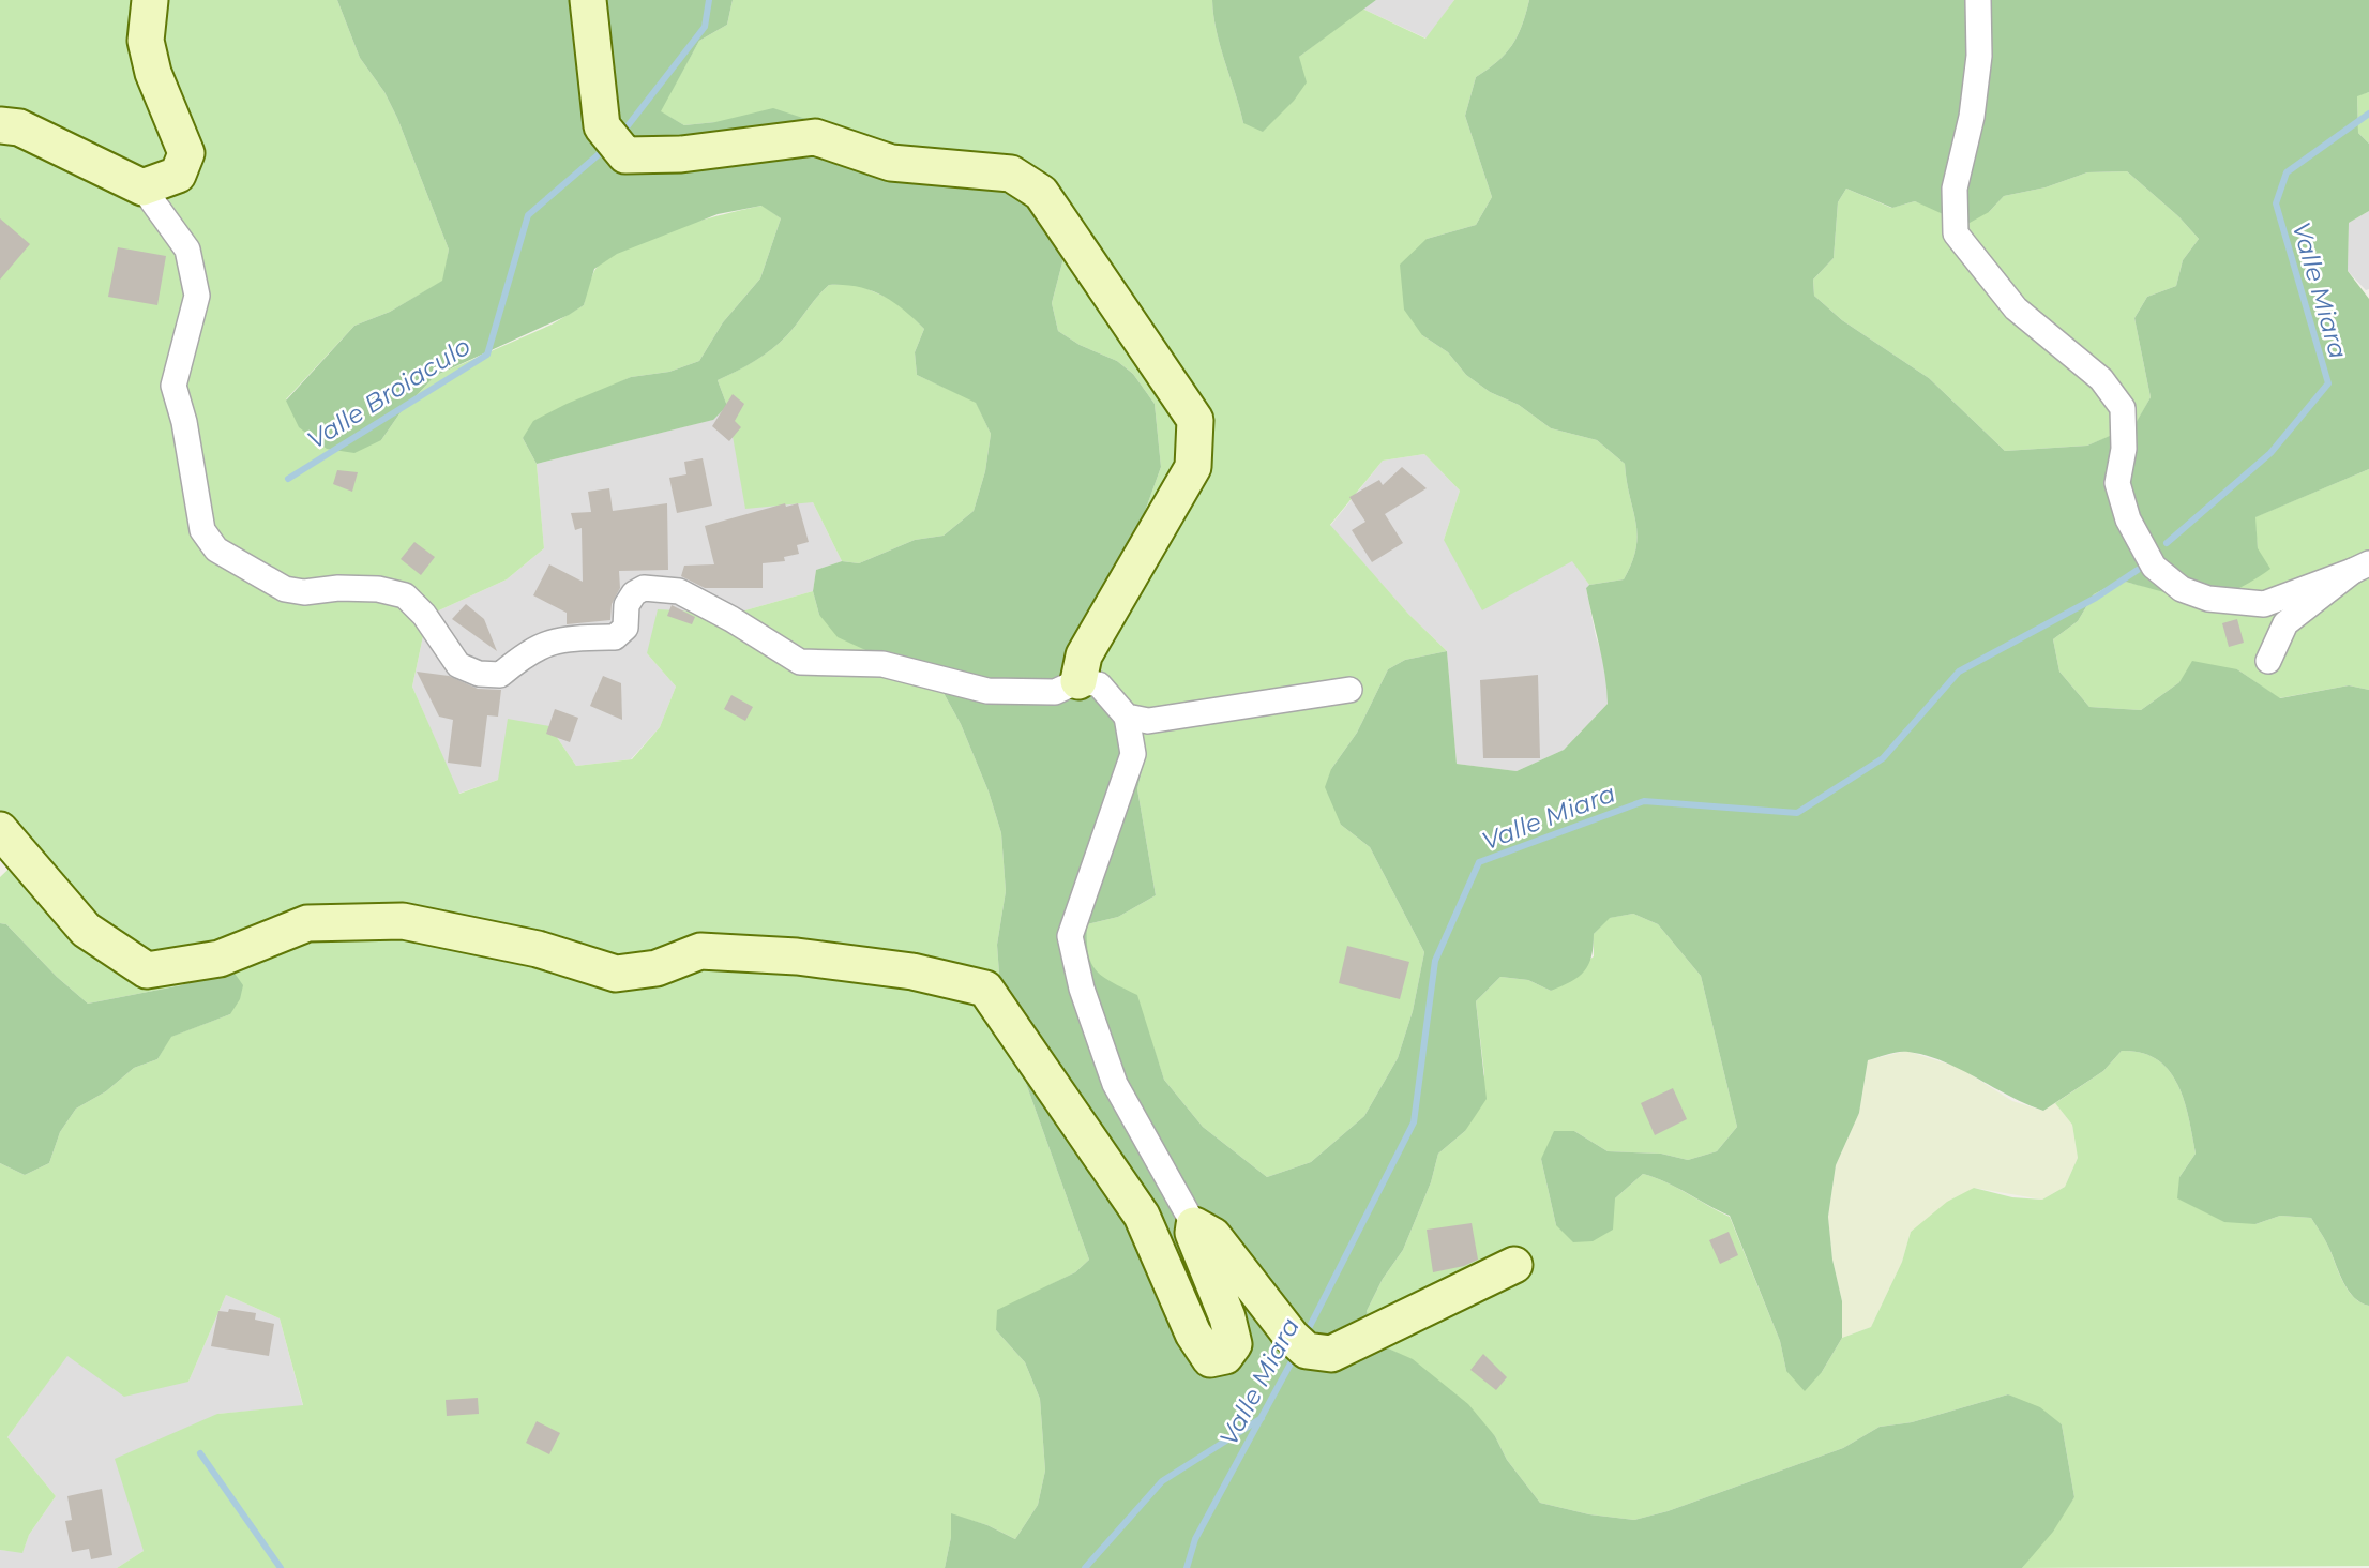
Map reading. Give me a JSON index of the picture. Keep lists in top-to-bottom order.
{
  "water": ["Valle Miara", "Valle Broiaculo"]
}
